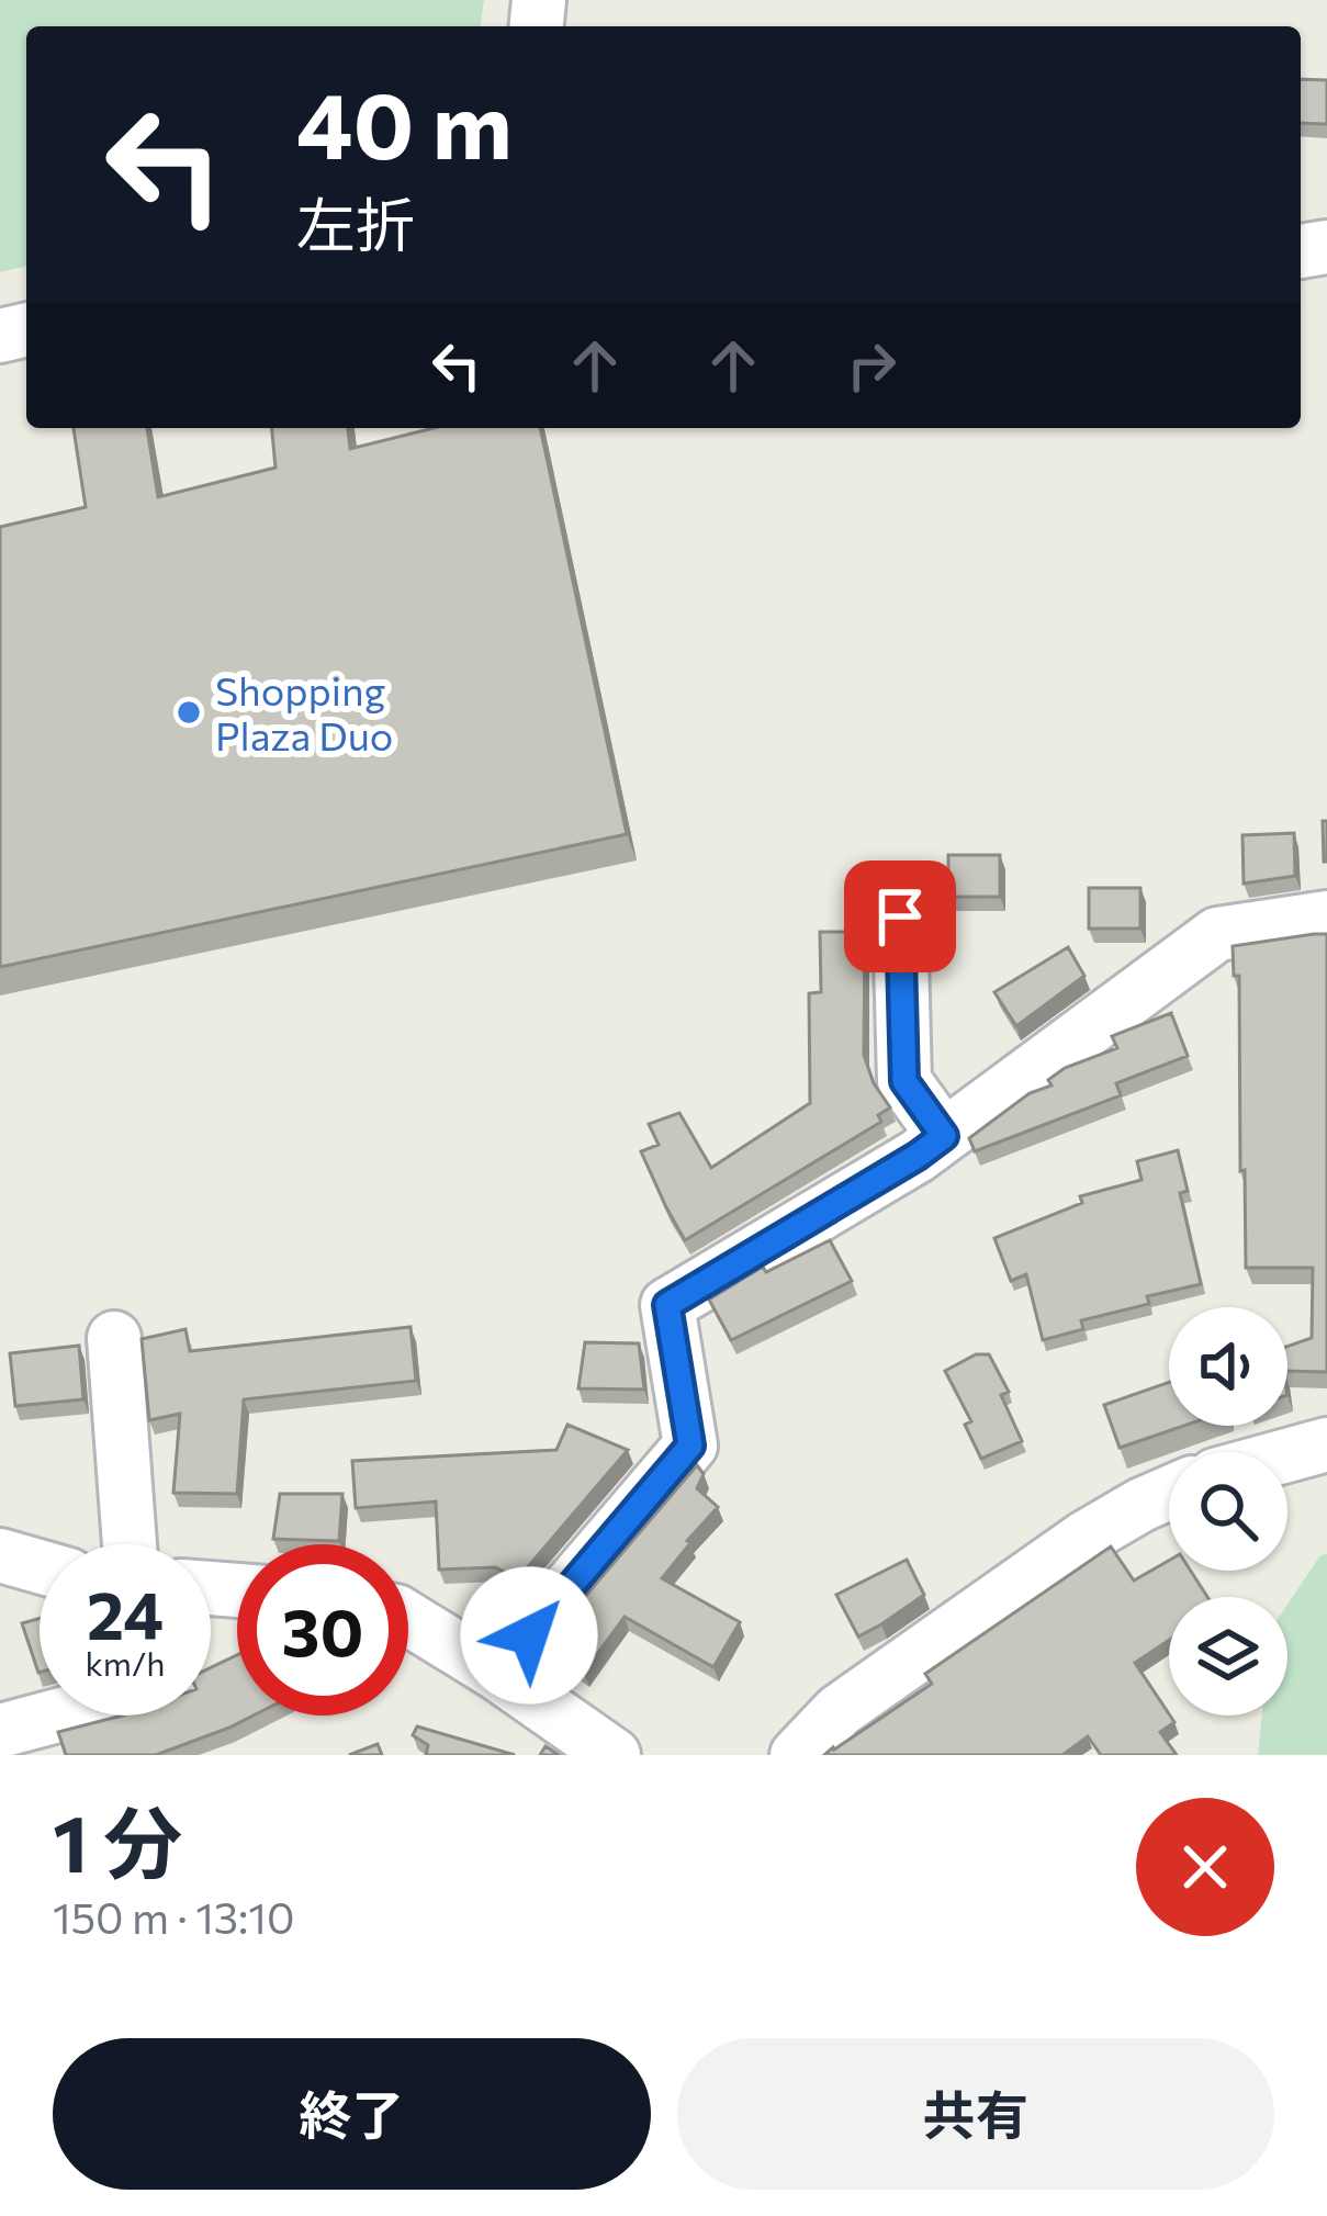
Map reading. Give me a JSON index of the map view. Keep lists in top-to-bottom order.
{
  "places": ["Shopping Plaza Duo"],
  "page": {
    "turn": ["40 m", "左折"],
    "speed": "24 km/h",
    "limit": "30",
    "heading": ["1 分", "150 m · 13:10"],
    "buttons": ["終了", "共有"]
  }
}
